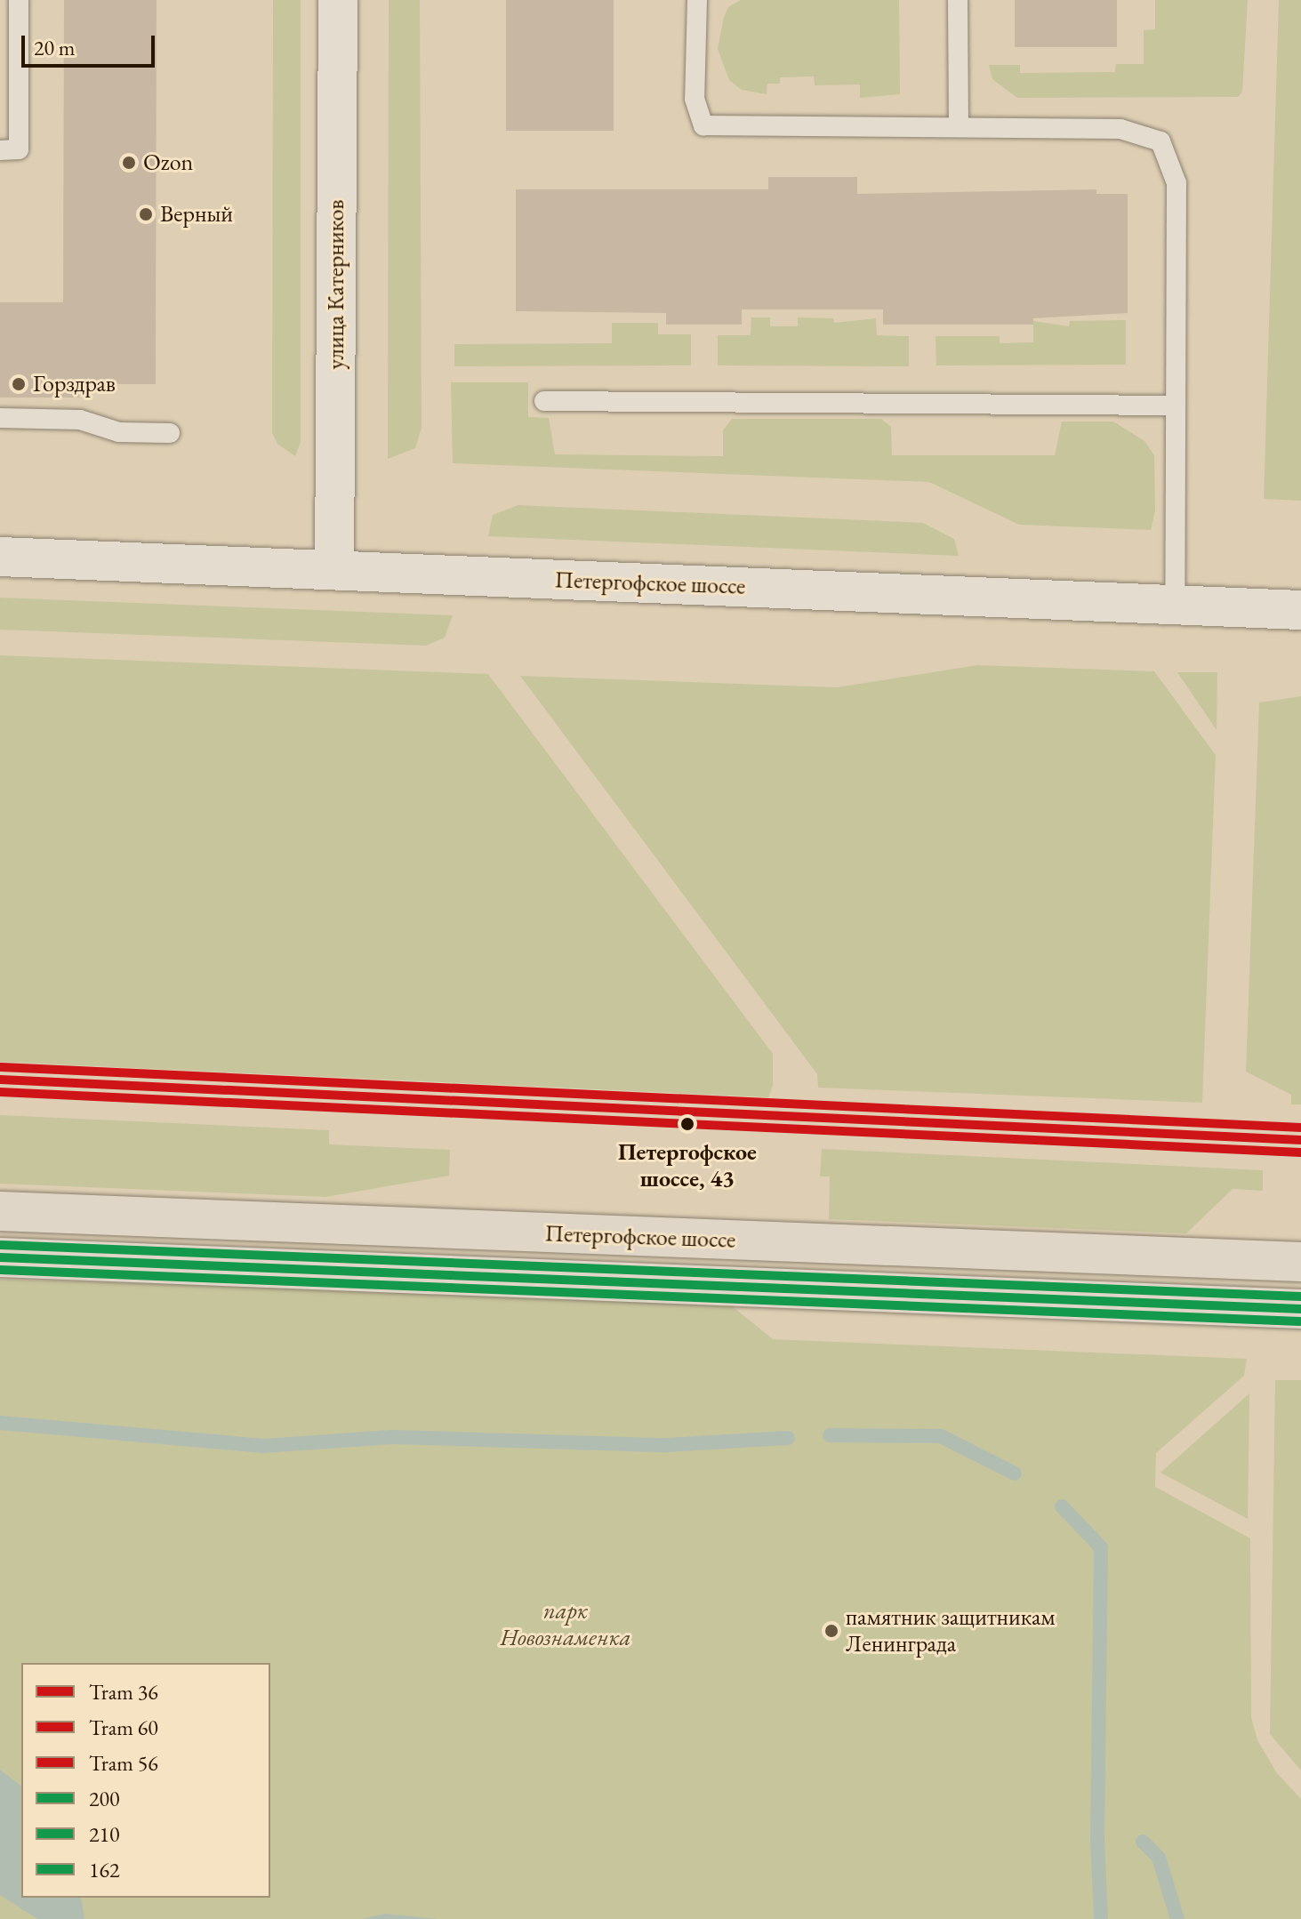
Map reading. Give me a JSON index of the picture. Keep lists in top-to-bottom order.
{
  "streets": {
    "main road": ["Петергофское шоссе"],
    "street": ["улица Катерников"]
  },
  "crossings": [
    ["улица Катерников", "Петергофское шоссе"]
  ],
  "parks": ["парк Новознаменка"],
  "places": [
    "Ozon",
    "Верный",
    "Горздрав",
    "Петергофское шоссе, 43",
    "памятник защитникам Ленинграда"
  ],
  "lines": [
    "tram line 56",
    "tram line 36",
    "tram line 60",
    "transit line 162",
    "transit line 200",
    "transit line 210"
  ],
  "legend": [
    "Tram 36",
    "Tram 60",
    "Tram 56",
    "200",
    "210",
    "162"
  ],
  "scale_bar": "20 m"
}
